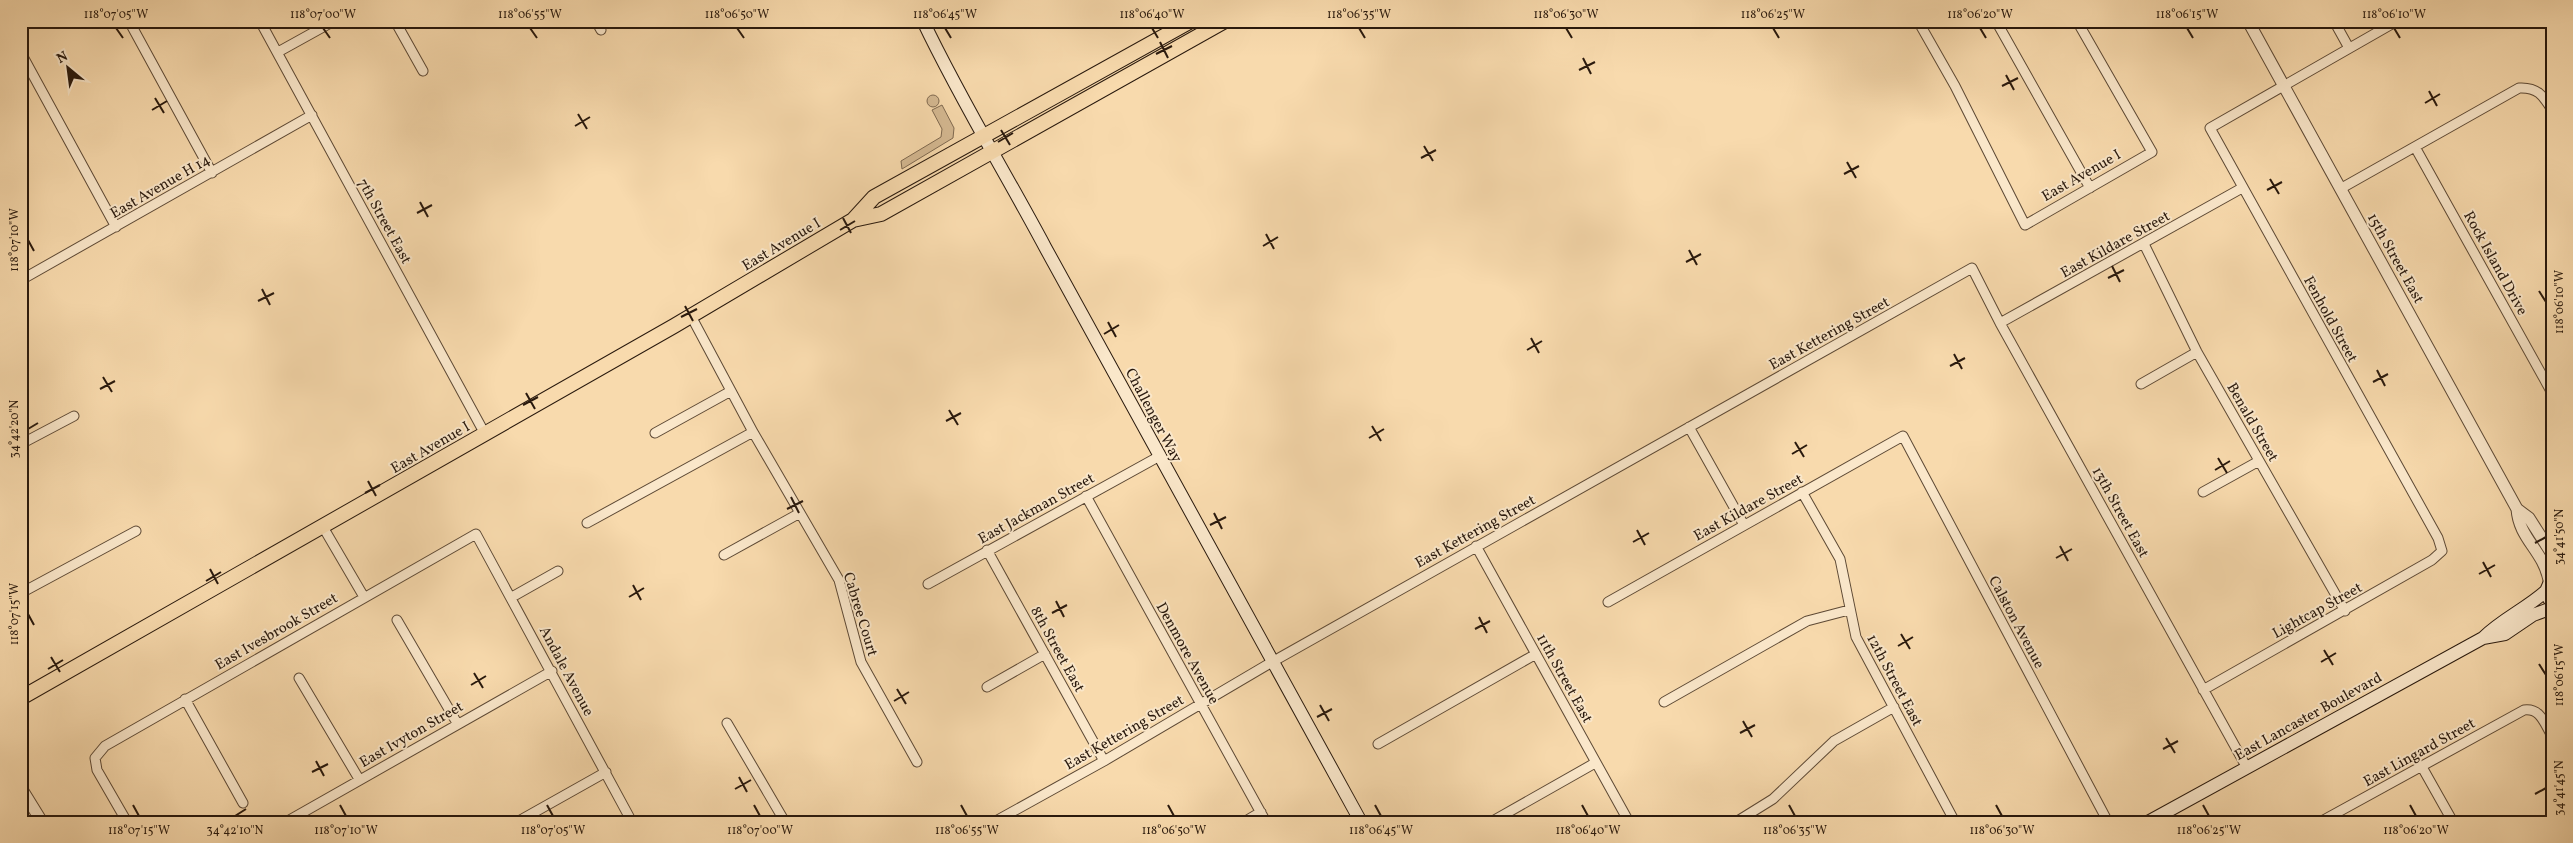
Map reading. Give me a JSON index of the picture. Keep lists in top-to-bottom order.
{
  "streets": {
    "main road": ["East Avenue I", "Challenger Way", "East Lancaster Boulevard"],
    "street": [
      "East Avenue H 14",
      "7th Street East",
      "East Kildare Street",
      "15th Street East",
      "Rock Island Drive",
      "Fenhold Street",
      "East Kettering Street",
      "Benald Street",
      "East Jackman Street",
      "13th Street East",
      "Lightcap Street",
      "Cabree Court",
      "Calston Avenue",
      "East Ivesbrook Street",
      "8th Street East",
      "Denmore Avenue",
      "Andale Avenue",
      "11th Street East",
      "12th Street East",
      "East Ivyton Street",
      "East Lingard Street"
    ]
  },
  "crossings": [
    ["East Avenue I", "7th Street East"],
    ["East Avenue I", "Challenger Way"],
    ["East Avenue I", "Cabree Court"],
    ["East Avenue H 14", "7th Street East"],
    ["East Kildare Street", "Fenhold Street"],
    ["East Kildare Street", "Benald Street"],
    ["East Kildare Street", "13th Street East"],
    ["East Kildare Street", "Calston Avenue"],
    ["East Kildare Street", "12th Street East"],
    ["15th Street East", "Fenhold Street"],
    ["15th Street East", "East Lancaster Boulevard"],
    ["Fenhold Street", "Lightcap Street"],
    ["East Kettering Street", "Challenger Way"],
    ["East Kettering Street", "13th Street East"],
    ["East Kettering Street", "8th Street East"],
    ["East Kettering Street", "Denmore Avenue"],
    ["East Kettering Street", "11th Street East"],
    ["Challenger Way", "East Jackman Street"],
    ["Benald Street", "Lightcap Street"],
    ["East Jackman Street", "8th Street East"],
    ["East Jackman Street", "Denmore Avenue"],
    ["13th Street East", "Lightcap Street"],
    ["13th Street East", "East Lancaster Boulevard"],
    ["East Ivesbrook Street", "Andale Avenue"],
    ["Andale Avenue", "East Ivyton Street"]
  ],
  "north": "top left",
  "coordinates": [
    "118°07'05\"W",
    "118°07'00\"W",
    "118°06'55\"W",
    "118°06'50\"W",
    "118°06'45\"W",
    "118°06'40\"W",
    "118°06'35\"W",
    "118°06'30\"W",
    "118°06'25\"W",
    "118°06'20\"W",
    "118°06'15\"W",
    "118°06'10\"W",
    "118°07'10\"W",
    "34°42'20\"N",
    "34°41'50\"N",
    "118°07'15\"W",
    "34°41'45\"N",
    "34°42'10\"N"
  ]
}
